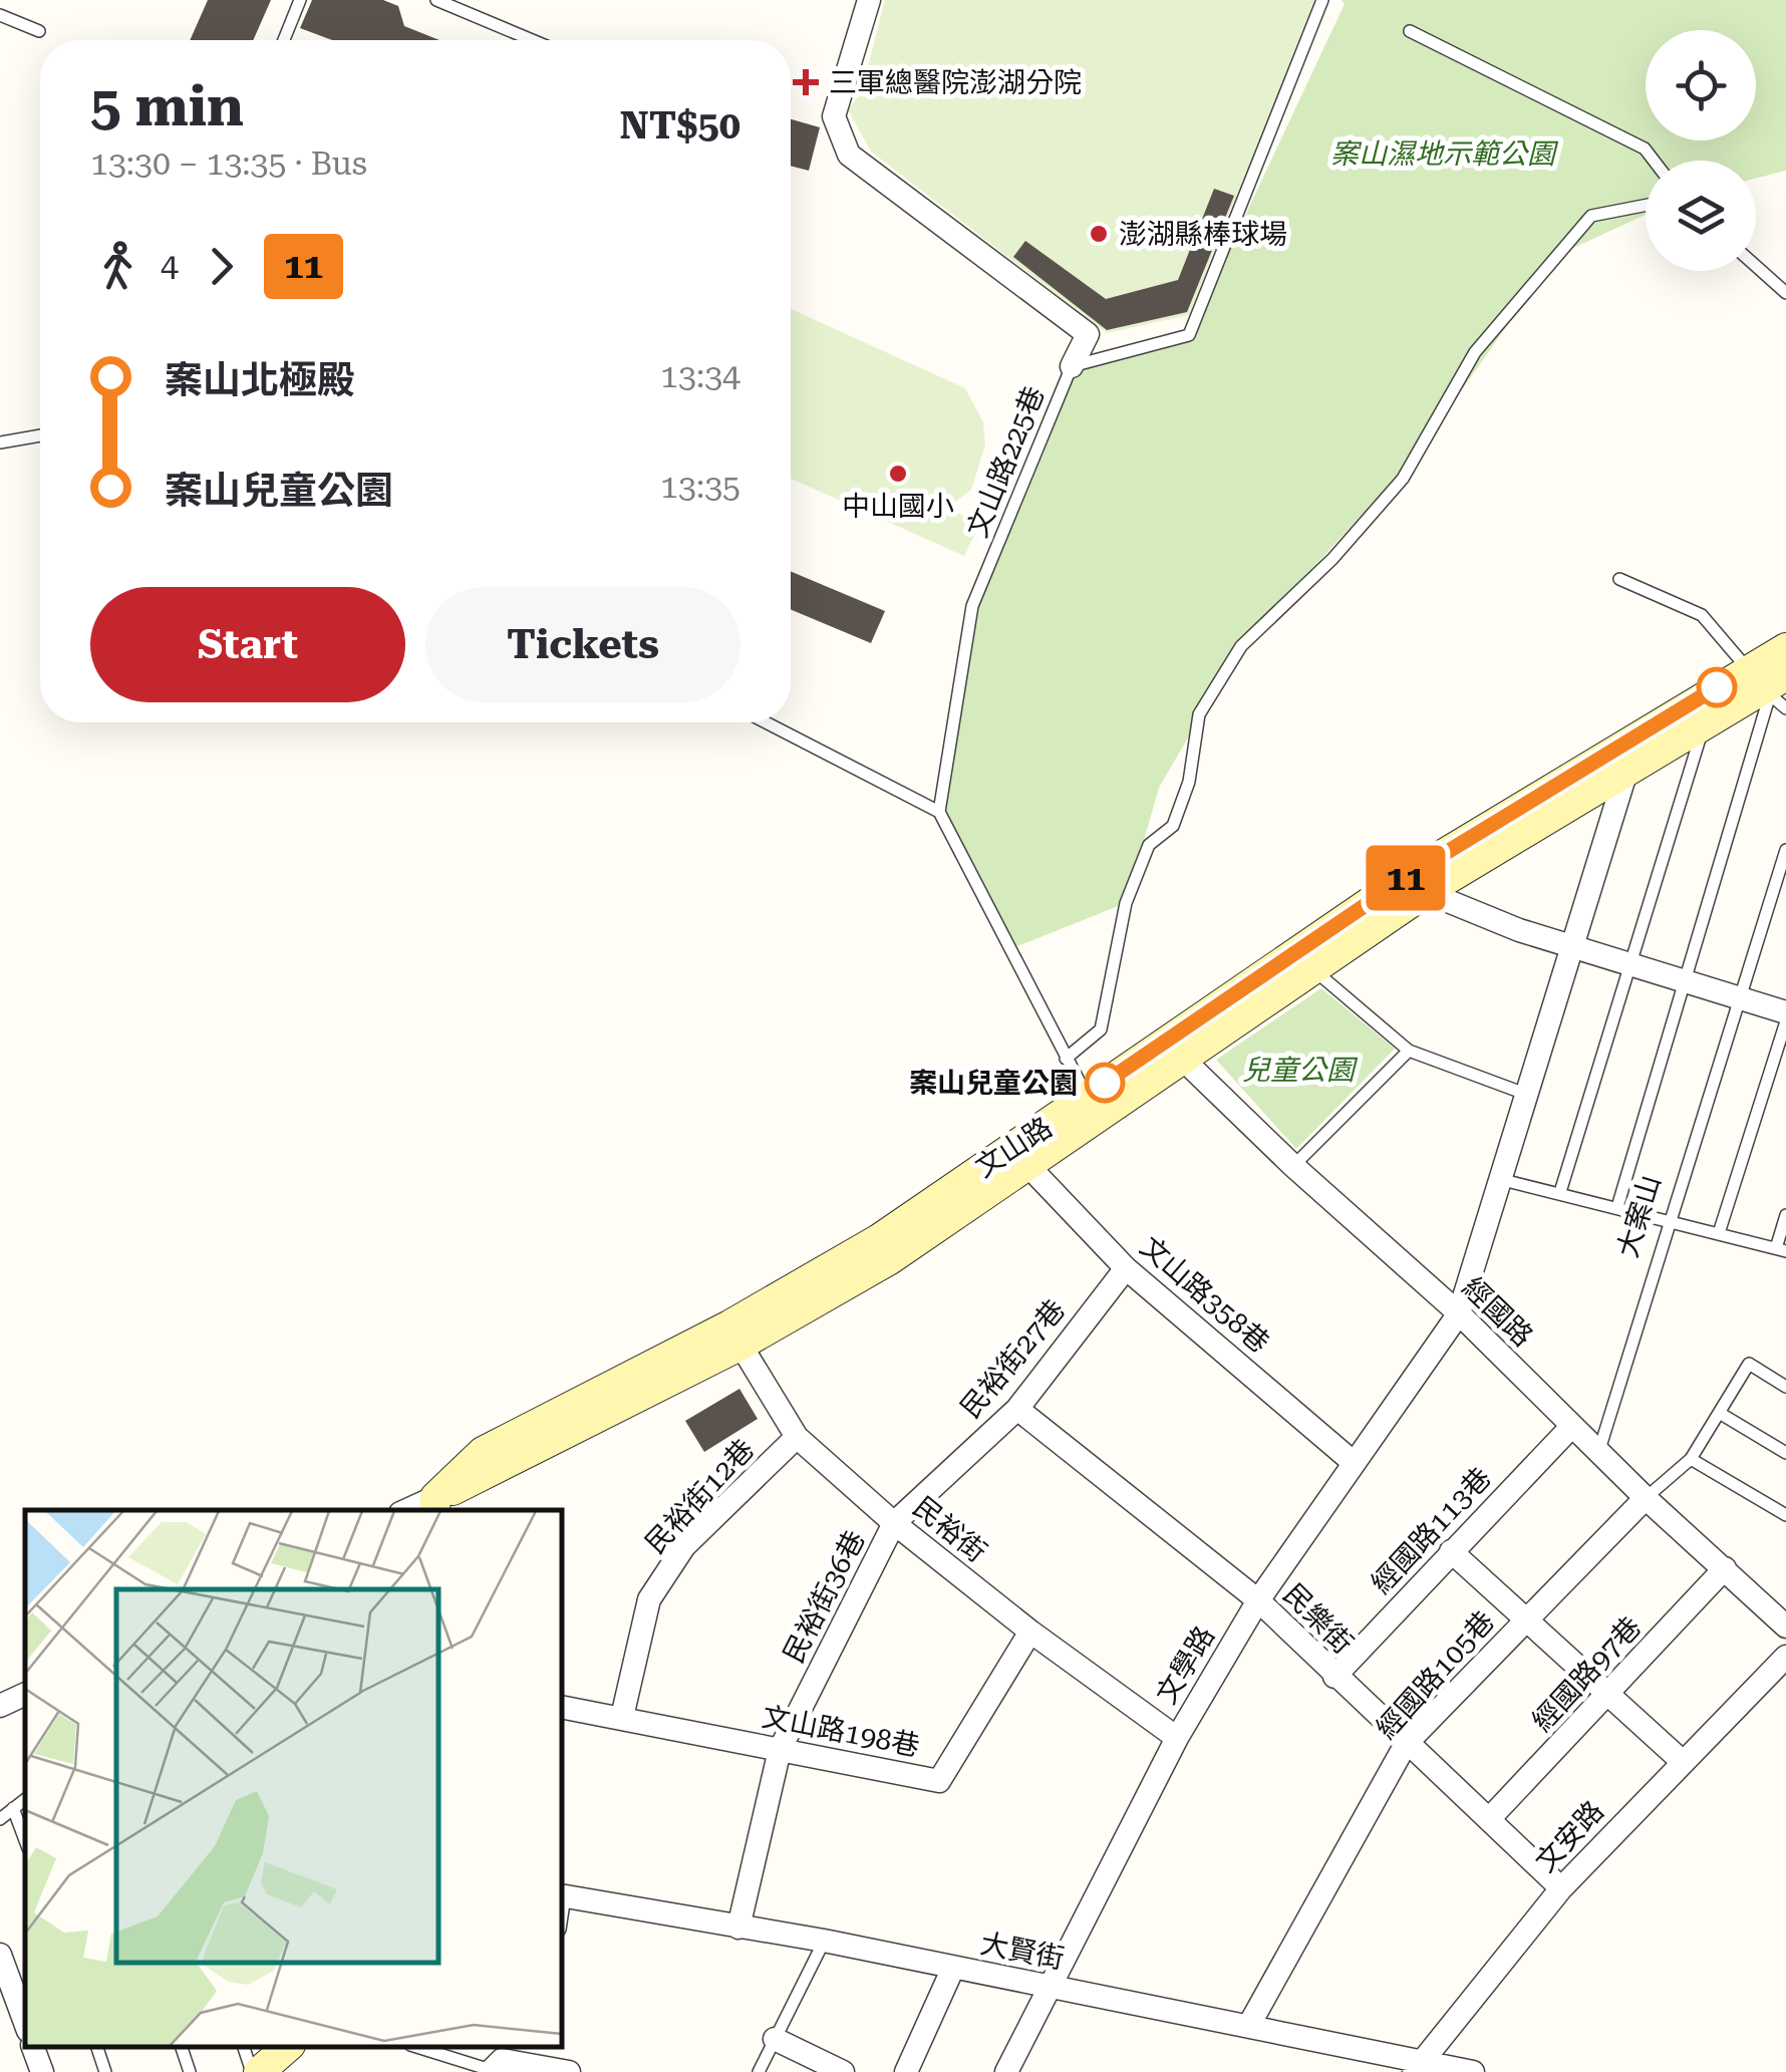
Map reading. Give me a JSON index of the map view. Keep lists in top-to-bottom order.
{
  "streets": {
    "main road": ["文山路"],
    "street": [
      "文山路358巷",
      "經國路",
      "民裕街27巷",
      "民裕街12巷",
      "民裕街",
      "經國路113巷",
      "民裕街36巷",
      "民樂街",
      "文學路",
      "經國路97巷",
      "經國路105巷",
      "文山路198巷",
      "文安路",
      "大賢街"
    ],
    "lane": ["文山路225巷", "大案山"]
  },
  "crossings": [
    ["文山路", "文山路358巷"],
    ["文山路", "經國路"],
    ["文山路", "民裕街"],
    ["大案山", "經國路"],
    ["文山路358巷", "民裕街27巷"],
    ["文山路358巷", "文學路"],
    ["經國路", "經國路113巷"],
    ["經國路", "文學路"],
    ["經國路", "經國路97巷"],
    ["經國路", "經國路105巷"],
    ["民裕街27巷", "民裕街"],
    ["民裕街27巷", "民裕街36巷"],
    ["民裕街27巷", "民樂街"],
    ["民裕街12巷", "民裕街"],
    ["民裕街12巷", "文山路198巷"],
    ["民裕街", "民裕街36巷"],
    ["民裕街", "文學路"],
    ["民裕街", "文山路198巷"],
    ["經國路113巷", "民樂街"],
    ["民裕街36巷", "文山路198巷"],
    ["民裕街36巷", "大賢街"],
    ["民樂街", "文學路"],
    ["民樂街", "經國路97巷"],
    ["民樂街", "經國路105巷"],
    ["民樂街", "文安路"],
    ["文學路", "大賢街"],
    ["經國路105巷", "大賢街"],
    ["文安路", "大賢街"]
  ],
  "parks": ["案山濕地示範公園", "兒童公園"],
  "places": {
    "health": ["三軍總醫院澎湖分院"],
    "other": ["澎湖縣棒球場", "中山國小", "案山兒童公園"]
  },
  "lines": ["bus line 11"],
  "page": {
    "on_map": "11",
    "heading": ["5 min", "13:30 – 13:35 · Bus", "NT$50"],
    "legs": ["4", "11"],
    "list": [
      {
        "name": "案山北極殿",
        "value": "13:34"
      },
      {
        "name": "案山兒童公園",
        "value": "13:35"
      }
    ],
    "buttons": ["Start", "Tickets"]
  }
}
